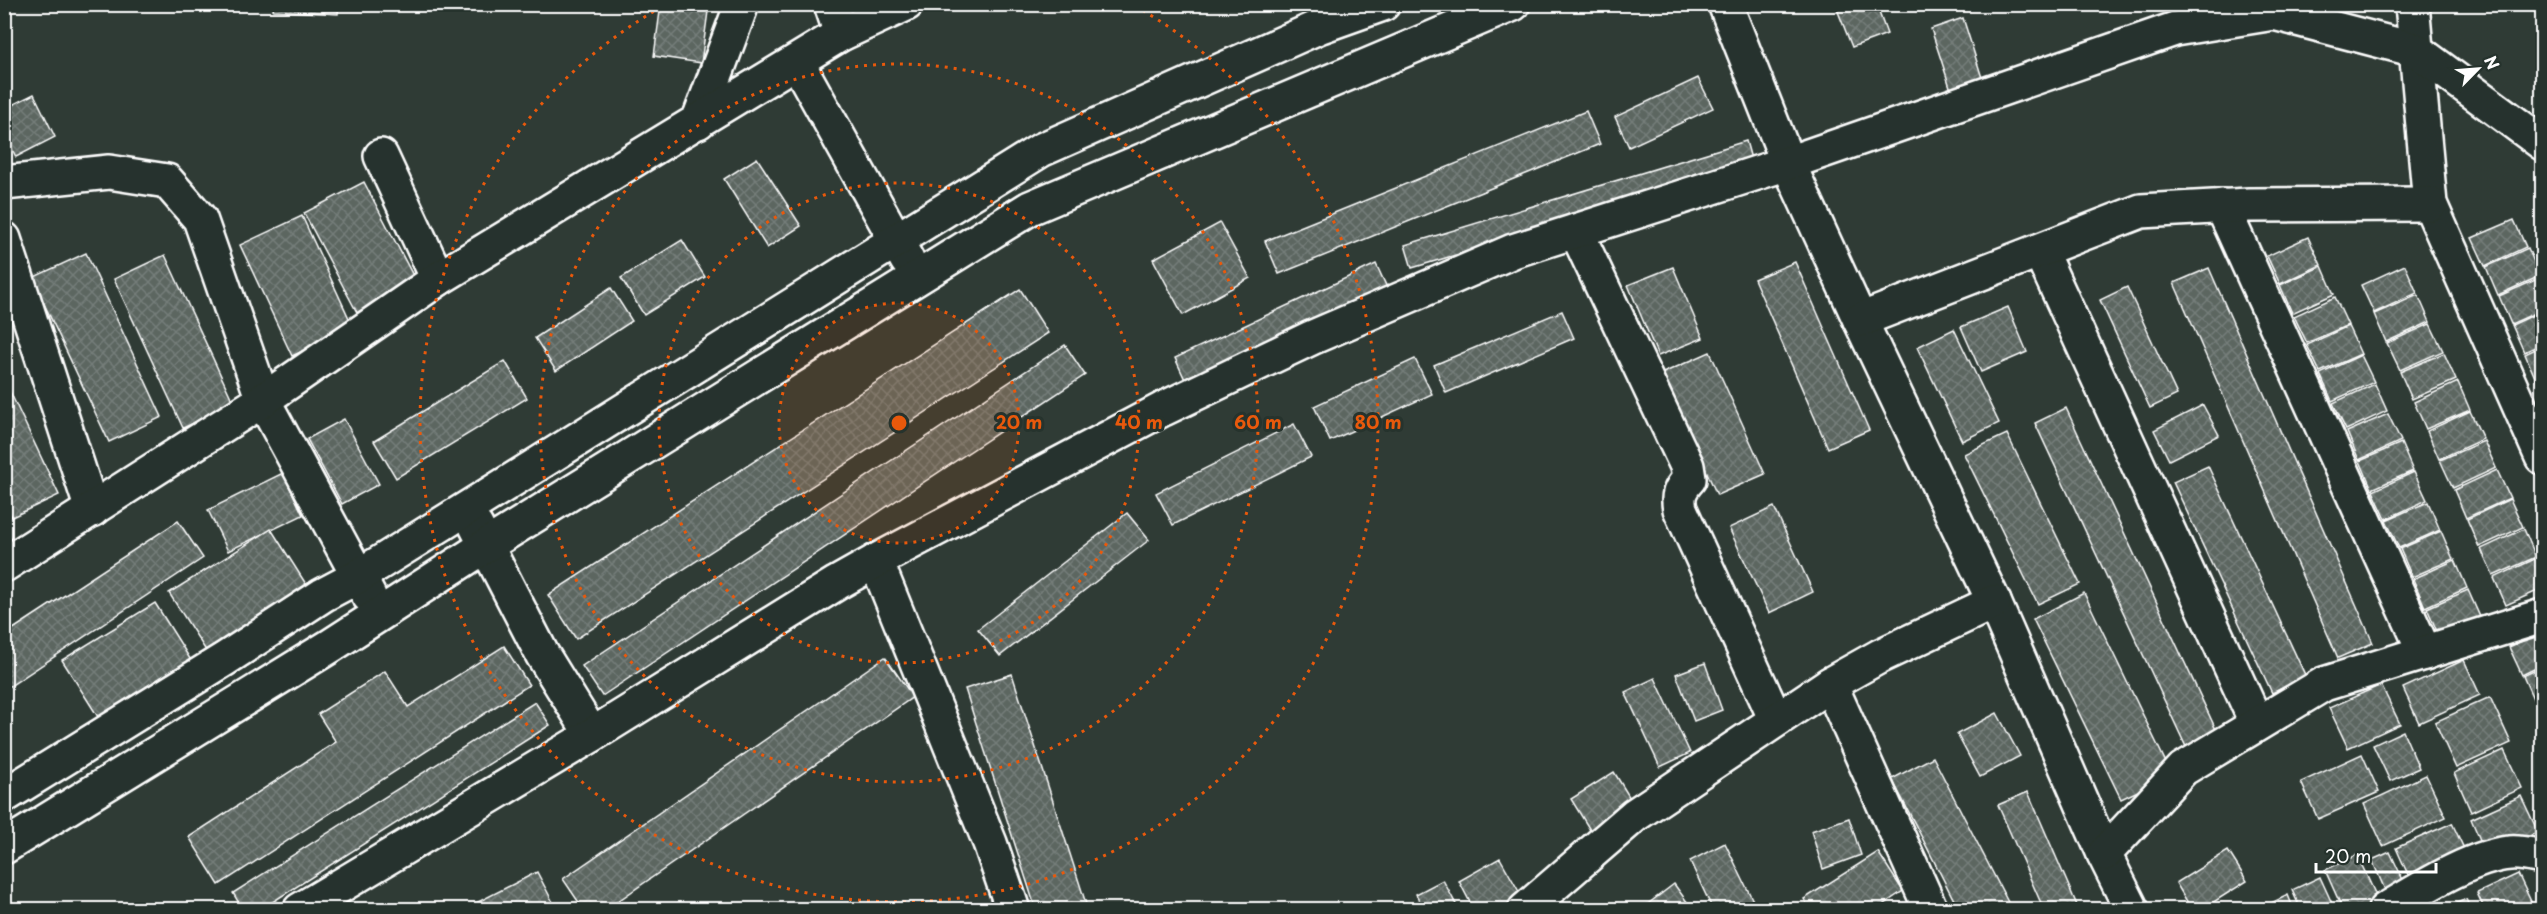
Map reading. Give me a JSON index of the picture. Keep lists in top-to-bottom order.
{
  "scale_bar": "20 m",
  "north": "top right",
  "rings": [
    "20 m",
    "40 m",
    "60 m",
    "80 m"
  ]
}
